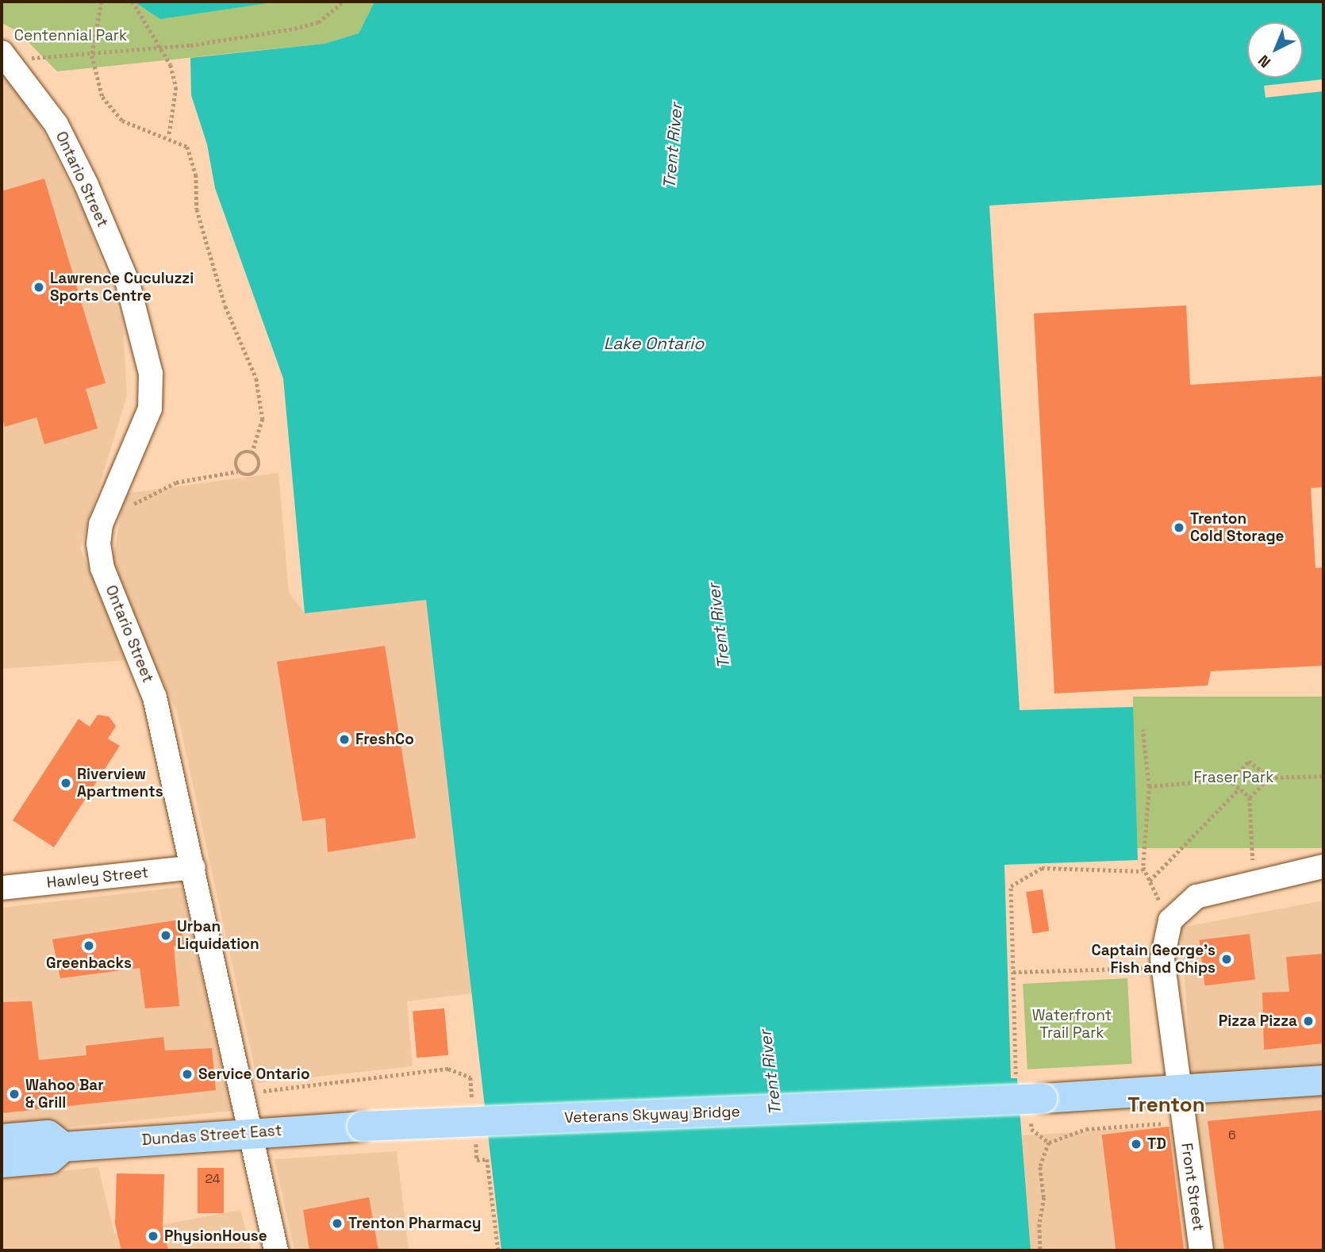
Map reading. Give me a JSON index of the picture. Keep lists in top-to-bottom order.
{
  "streets": {
    "main road": ["Veterans Skyway Bridge", "Dundas Street East"],
    "street": ["Ontario Street", "Hawley Street", "Front Street"]
  },
  "crossings": [
    ["Ontario Street", "Hawley Street"],
    ["Ontario Street", "Dundas Street East"],
    ["Veterans Skyway Bridge", "Dundas Street East"],
    ["Veterans Skyway Bridge", "Front Street"]
  ],
  "districts": ["Trenton"],
  "water": ["Trent River", "Lake Ontario"],
  "parks": ["Centennial Park", "Fraser Park", "Waterfront Trail Park"],
  "places": [
    "Lawrence Cuculuzzi Sports Centre",
    "Trenton Cold Storage",
    "FreshCo",
    "Riverview Apartments",
    "Urban Liquidation",
    "Greenbacks",
    "Captain George's Fish and Chips",
    "Pizza Pizza",
    "Service Ontario",
    "Wahoo Bar & Grill",
    "TD",
    "Trenton Pharmacy",
    "PhysionHouse"
  ],
  "house_numbers": ["6", "24"],
  "north": "bottom left"
}
